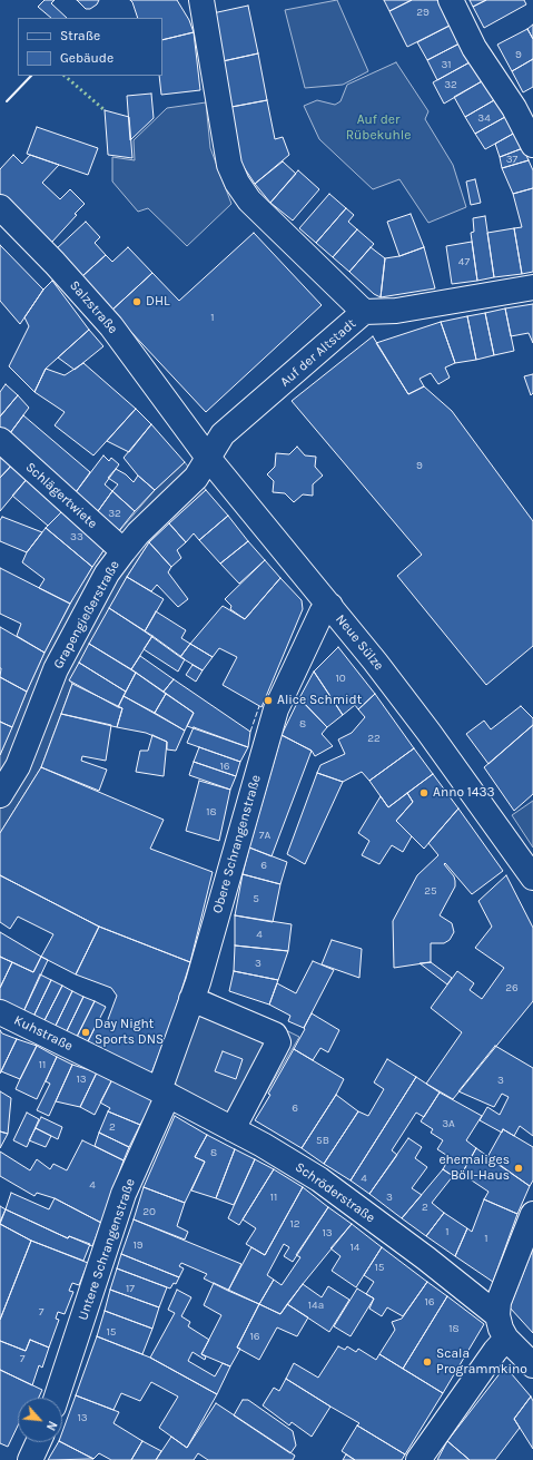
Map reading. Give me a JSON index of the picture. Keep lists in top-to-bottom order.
{
  "streets": {
    "street": [
      "Salzstraße",
      "Auf der Altstadt",
      "Schlägertwiete",
      "Grapengießerstraße",
      "Neue Sülze",
      "Obere Schrangenstraße",
      "Kuhstraße",
      "Schröderstraße",
      "Untere Schrangenstraße"
    ]
  },
  "crossings": [
    ["Salzstraße", "Neue Sülze"],
    ["Auf der Altstadt", "Grapengießerstraße"],
    ["Auf der Altstadt", "Neue Sülze"],
    ["Schlägertwiete", "Grapengießerstraße"],
    ["Grapengießerstraße", "Neue Sülze"],
    ["Neue Sülze", "Obere Schrangenstraße"],
    ["Obere Schrangenstraße", "Kuhstraße"],
    ["Obere Schrangenstraße", "Schröderstraße"],
    ["Obere Schrangenstraße", "Untere Schrangenstraße"],
    ["Kuhstraße", "Schröderstraße"],
    ["Kuhstraße", "Untere Schrangenstraße"],
    ["Schröderstraße", "Untere Schrangenstraße"]
  ],
  "parks": ["Auf der Rübekuhle"],
  "places": [
    "DHL",
    "Alice Schmidt",
    "Anno 1433",
    "Day Night Sports DNS",
    "ehemaliges Böll-Haus",
    "Scala Programmkino"
  ],
  "house_numbers": [
    "29",
    "9",
    "31",
    "32",
    "34",
    "37",
    "47",
    "1",
    "9",
    "32",
    "33",
    "10",
    "8",
    "22",
    "16",
    "18",
    "7A",
    "6",
    "25",
    "5",
    "4",
    "3",
    "26",
    "11",
    "13",
    "3",
    "6",
    "3A",
    "2",
    "5B",
    "8",
    "4",
    "4",
    "11",
    "3",
    "2",
    "20",
    "12",
    "1",
    "13",
    "1",
    "19",
    "14",
    "15",
    "17",
    "16",
    "14a",
    "7",
    "18",
    "15",
    "16",
    "7",
    "13"
  ],
  "legend": ["Straße", "Gebäude"],
  "north": "bottom right"
}
